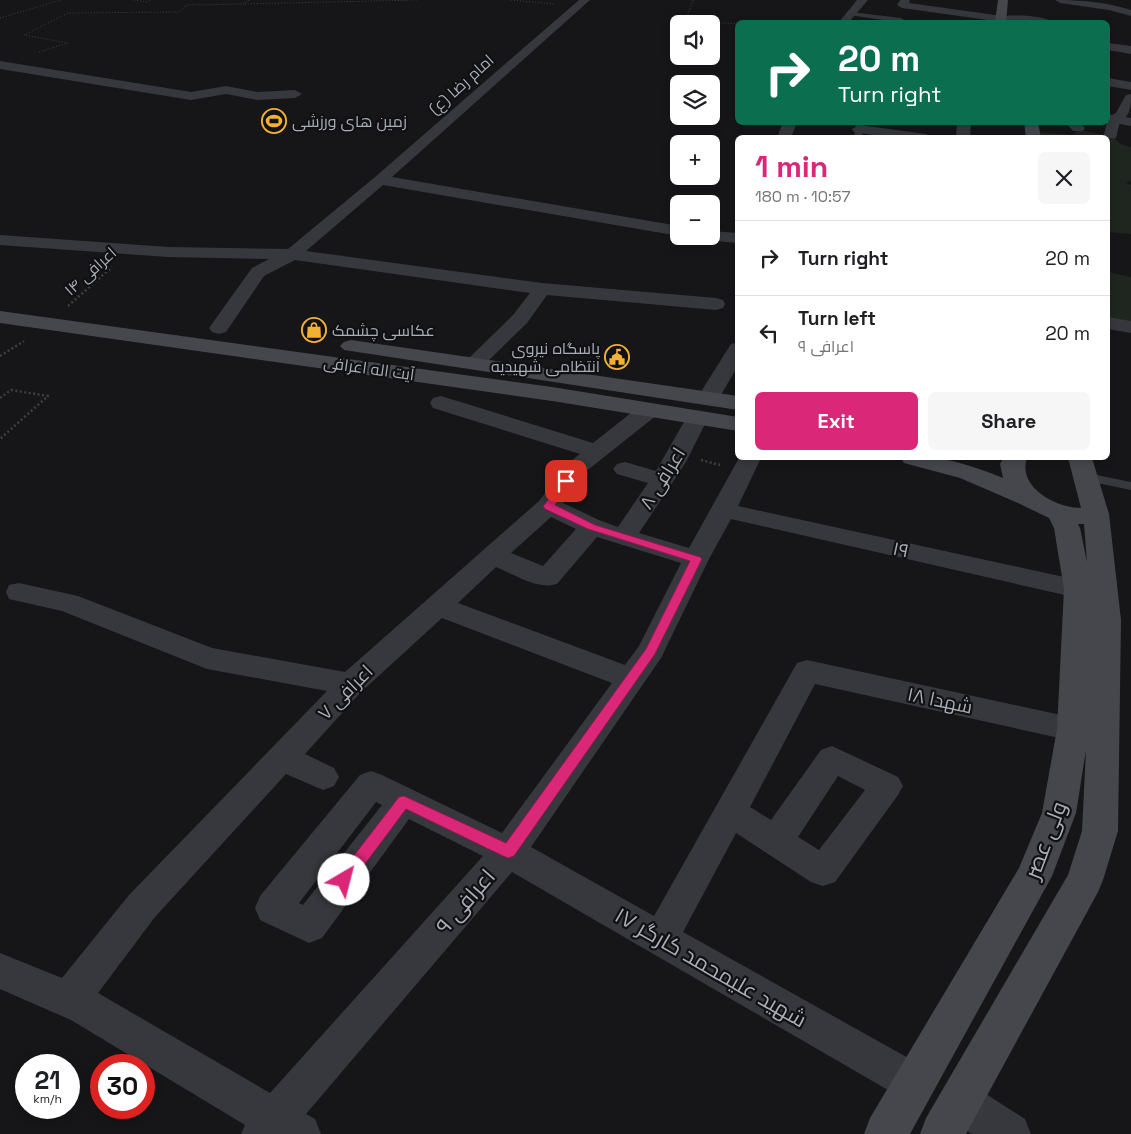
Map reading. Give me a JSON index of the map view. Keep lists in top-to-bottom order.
{
  "streets": {
    "main road": ["آیت اله اعرافی", "ولی عصر"],
    "street": [
      "امام رضا (ع)",
      "اعرافی ۸",
      "۱۹",
      "اعرافی ۷",
      "شهدا ۱۸",
      "اعرافی ۹",
      "شهید علیمحمد کارگر ۱۷"
    ],
    "path": ["اعرافی ۱۴"]
  },
  "crossings": [
    ["امام رضا (ع)", "آیت اله اعرافی"],
    ["اعرافی ۱۴", "آیت اله اعرافی"],
    ["آیت اله اعرافی", "اعرافی ۸"],
    ["آیت اله اعرافی", "اعرافی ۷"],
    ["۱۹", "ولی عصر"],
    ["۱۹", "اعرافی ۹"],
    ["شهدا ۱۸", "ولی عصر"],
    ["ولی عصر", "شهید علیمحمد کارگر ۱۷"],
    ["اعرافی ۹", "شهید علیمحمد کارگر ۱۷"]
  ],
  "places": {
    "sports": ["زمین های ورزشی"],
    "shop": ["عکاسی چشمک"],
    "public building": ["پاسگاه نیروی انتظامی شهیدیه"]
  },
  "page": {
    "map_buttons": ["+", "−"],
    "turn": ["20 m", "Turn right"],
    "heading": ["1 min", "180 m · 10:57"],
    "list": [
      {
        "name": "Turn right",
        "value": "20 m"
      },
      {
        "name": "Turn left",
        "note": "اعرافی ۹",
        "value": "20 m"
      }
    ],
    "buttons": ["Exit", "Share"],
    "speed": "21 km/h",
    "limit": "30"
  }
}
